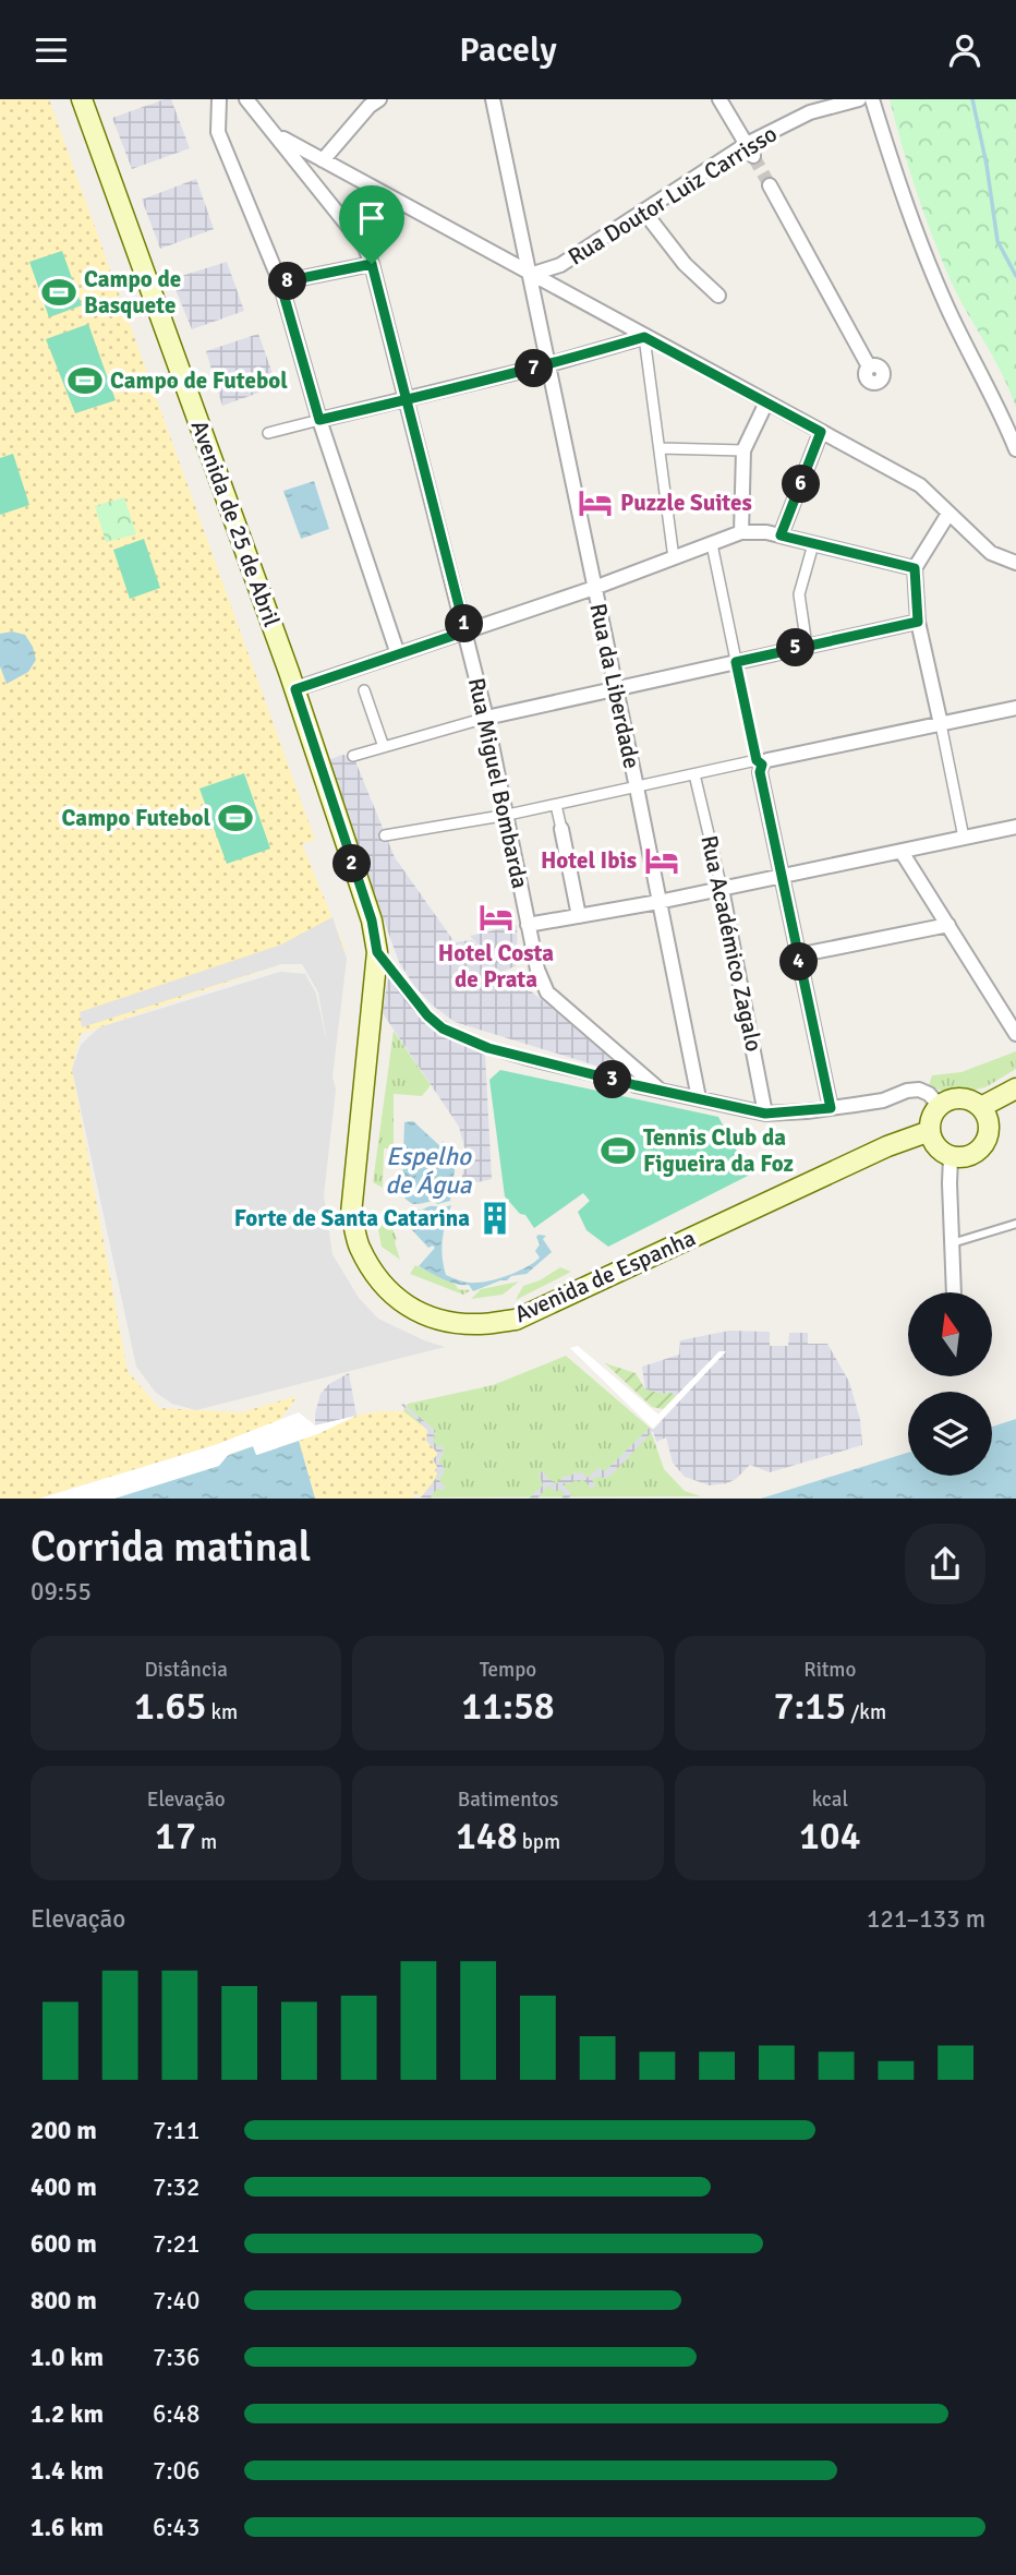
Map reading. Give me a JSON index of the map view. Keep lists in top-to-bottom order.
{
  "streets": {
    "main road": ["Avenida de 25 de Abril", "Avenida de Espanha"],
    "street": [
      "Rua Doutor Luiz Carrisso",
      "Rua da Liberdade",
      "Rua Miguel Bombarda",
      "Rua Académico Zagalo"
    ]
  },
  "crossings": [
    ["Rua Doutor Luiz Carrisso", "Rua da Liberdade"],
    ["Avenida de 25 de Abril", "Avenida de Espanha"]
  ],
  "water": ["Espelho de Água"],
  "places": {
    "sports": [
      "Campo de Basquete",
      "Campo de Futebol",
      "Campo Futebol",
      "Tennis Club da Figueira da Foz"
    ],
    "hotel": ["Puzzle Suites", "Hotel Ibis", "Hotel Costa de Prata"],
    "building": ["Forte de Santa Catarina"]
  },
  "north": "top",
  "page": {
    "header": "Pacely",
    "pins": [
      "8",
      "7",
      "6",
      "1",
      "5",
      "2",
      "4",
      "3"
    ],
    "heading": ["Corrida matinal", "09:55"],
    "stats": [
      ["Distância", "1.65 km"],
      ["Tempo", "11:58"],
      ["Ritmo", "7:15 /km"],
      ["Elevação", "17 m"],
      ["Batimentos", "148 bpm"],
      ["kcal", "104"]
    ],
    "chart": ["Elevação", "121–133 m"],
    "list": [
      {
        "name": "200 m",
        "note": "7:11"
      },
      {
        "name": "400 m",
        "note": "7:32"
      },
      {
        "name": "600 m",
        "note": "7:21"
      },
      {
        "name": "800 m",
        "note": "7:40"
      },
      {
        "name": "1.0 km",
        "note": "7:36"
      },
      {
        "name": "1.2 km",
        "note": "6:48"
      },
      {
        "name": "1.4 km",
        "note": "7:06"
      },
      {
        "name": "1.6 km",
        "note": "6:43"
      }
    ]
  }
}
